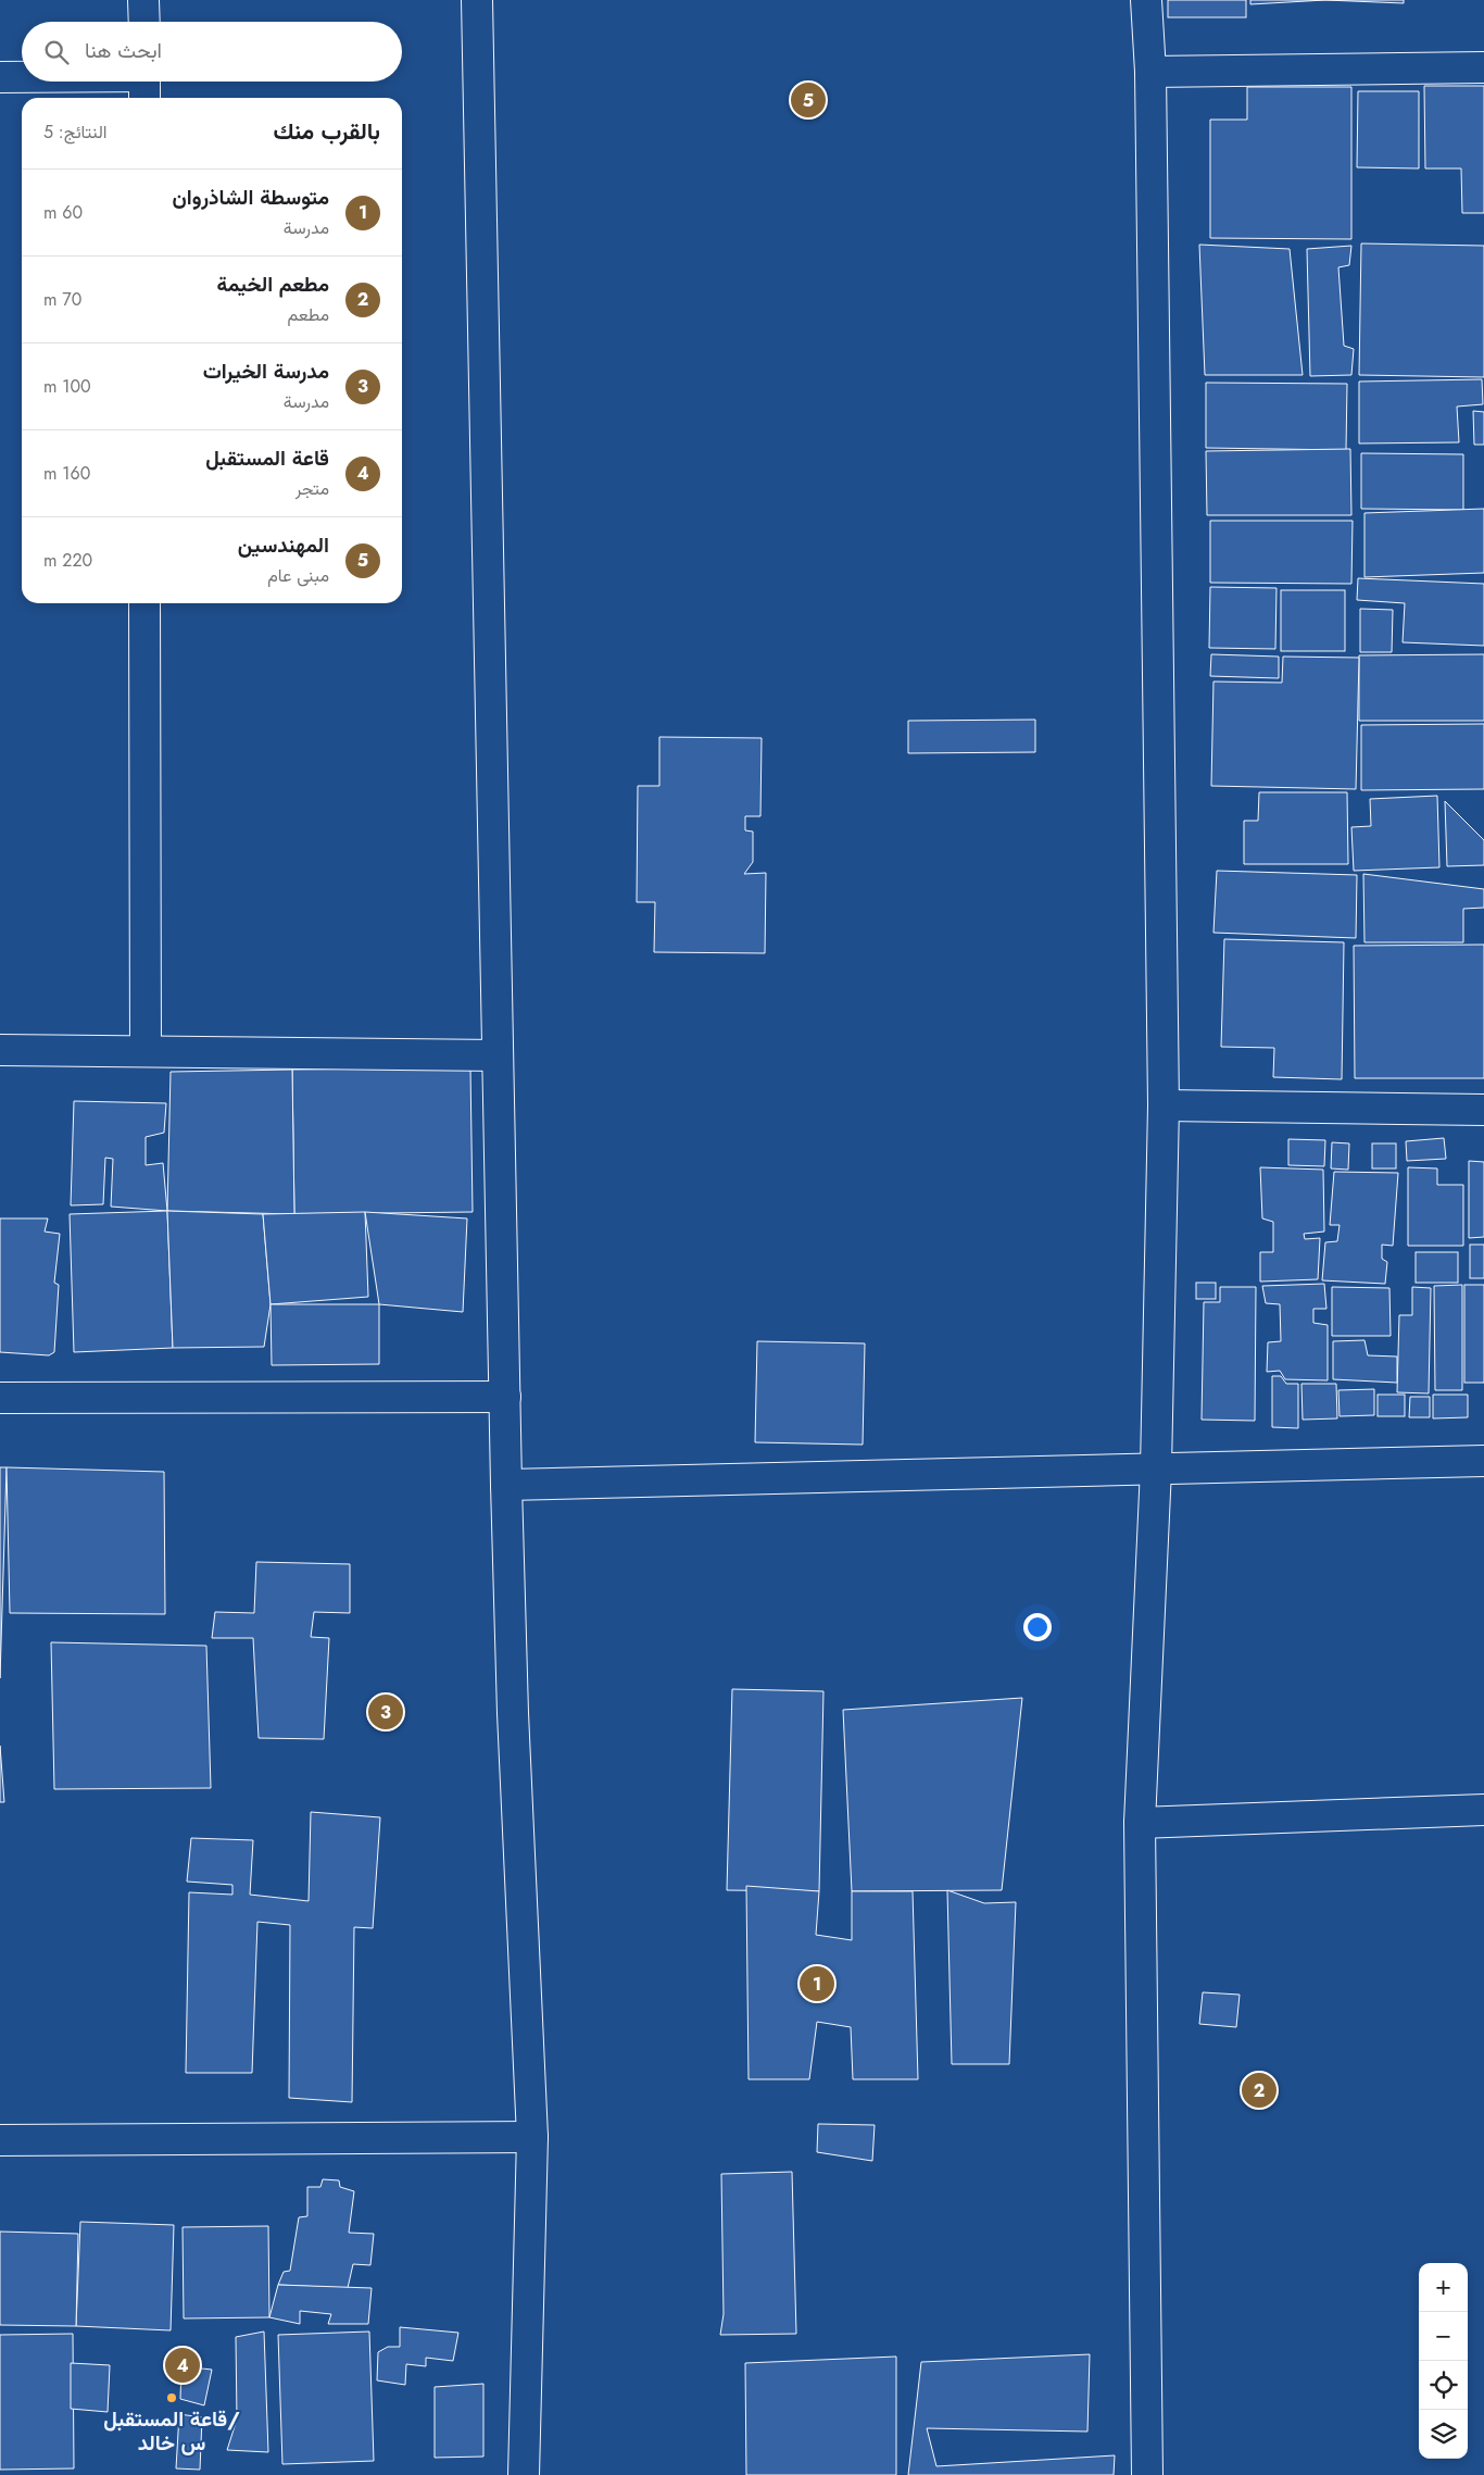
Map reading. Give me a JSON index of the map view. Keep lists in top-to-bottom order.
{
  "places": ["قاعة المستقبل/ س خالد"],
  "page": {
    "search": "ابحث هنا",
    "pins": [
      "5",
      "3",
      "1",
      "2",
      "4"
    ],
    "heading": ["بالقرب منك", "النتائج: 5"],
    "list": [
      {
        "mark": "1",
        "name": "متوسطة الشاذروان",
        "note": "مدرسة",
        "value": "60 m"
      },
      {
        "mark": "2",
        "name": "مطعم الخيمة",
        "note": "مطعم",
        "value": "70 m"
      },
      {
        "mark": "3",
        "name": "مدرسة الخيرات",
        "note": "مدرسة",
        "value": "100 m"
      },
      {
        "mark": "4",
        "name": "قاعة المستقبل",
        "note": "متجر",
        "value": "160 m"
      },
      {
        "mark": "5",
        "name": "المهندسين",
        "note": "مبنى عام",
        "value": "220 m"
      }
    ],
    "map_buttons": ["+", "−"]
  }
}
